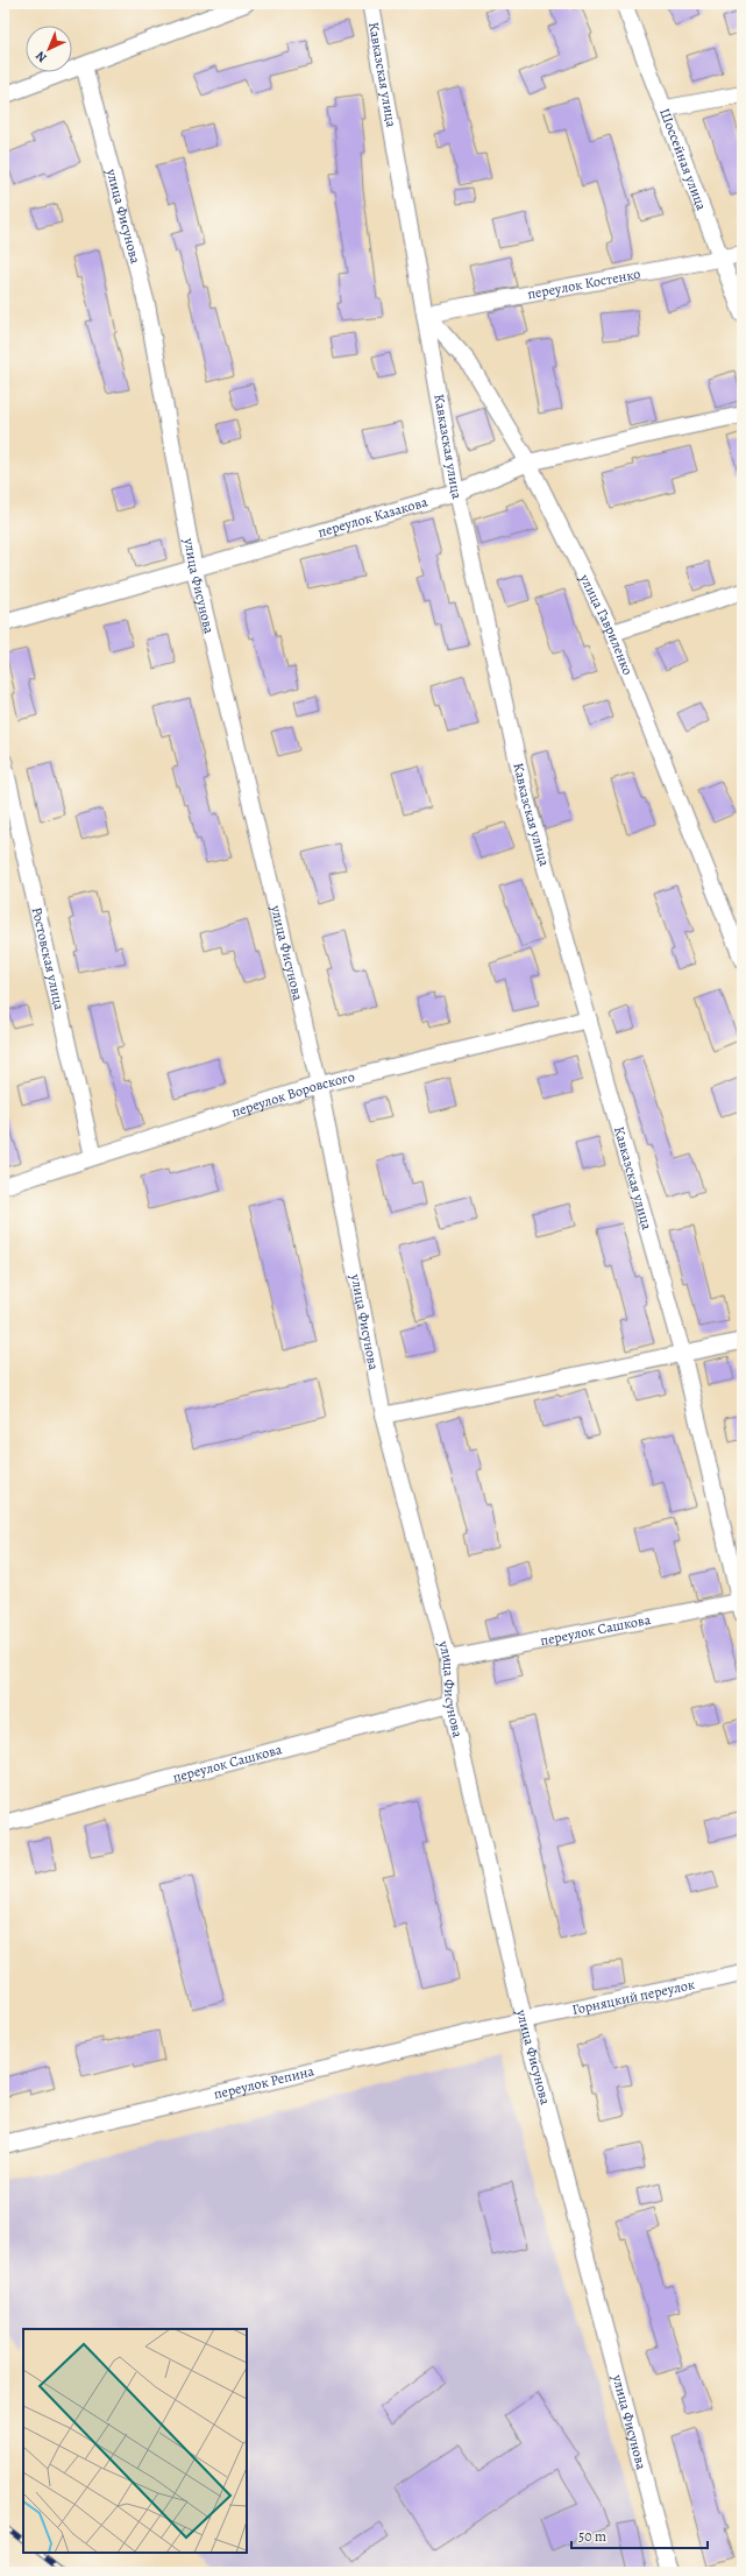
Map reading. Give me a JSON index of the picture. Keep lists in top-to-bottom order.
{
  "streets": {
    "street": [
      "Кавказская улица",
      "Шоссейная улица",
      "улица Фисунова",
      "переулок Костенко",
      "переулок Казакова",
      "улица Гавриленко",
      "Ростовская улица",
      "переулок Воровского",
      "переулок Сашкова",
      "Горняцкий переулок",
      "переулок Репина"
    ]
  },
  "crossings": [
    ["Кавказская улица", "переулок Костенко"],
    ["Кавказская улица", "переулок Казакова"],
    ["Кавказская улица", "улица Гавриленко"],
    ["Кавказская улица", "переулок Воровского"],
    ["Кавказская улица", "переулок Сашкова"],
    ["Шоссейная улица", "переулок Костенко"],
    ["улица Фисунова", "переулок Казакова"],
    ["улица Фисунова", "переулок Воровского"],
    ["улица Фисунова", "переулок Сашкова"],
    ["улица Фисунова", "Горняцкий переулок"],
    ["улица Фисунова", "переулок Репина"],
    ["переулок Костенко", "улица Гавриленко"],
    ["переулок Казакова", "улица Гавриленко"],
    ["Ростовская улица", "переулок Воровского"],
    ["Горняцкий переулок", "переулок Репина"]
  ],
  "scale_bar": "50 m",
  "north": "bottom left"
}
